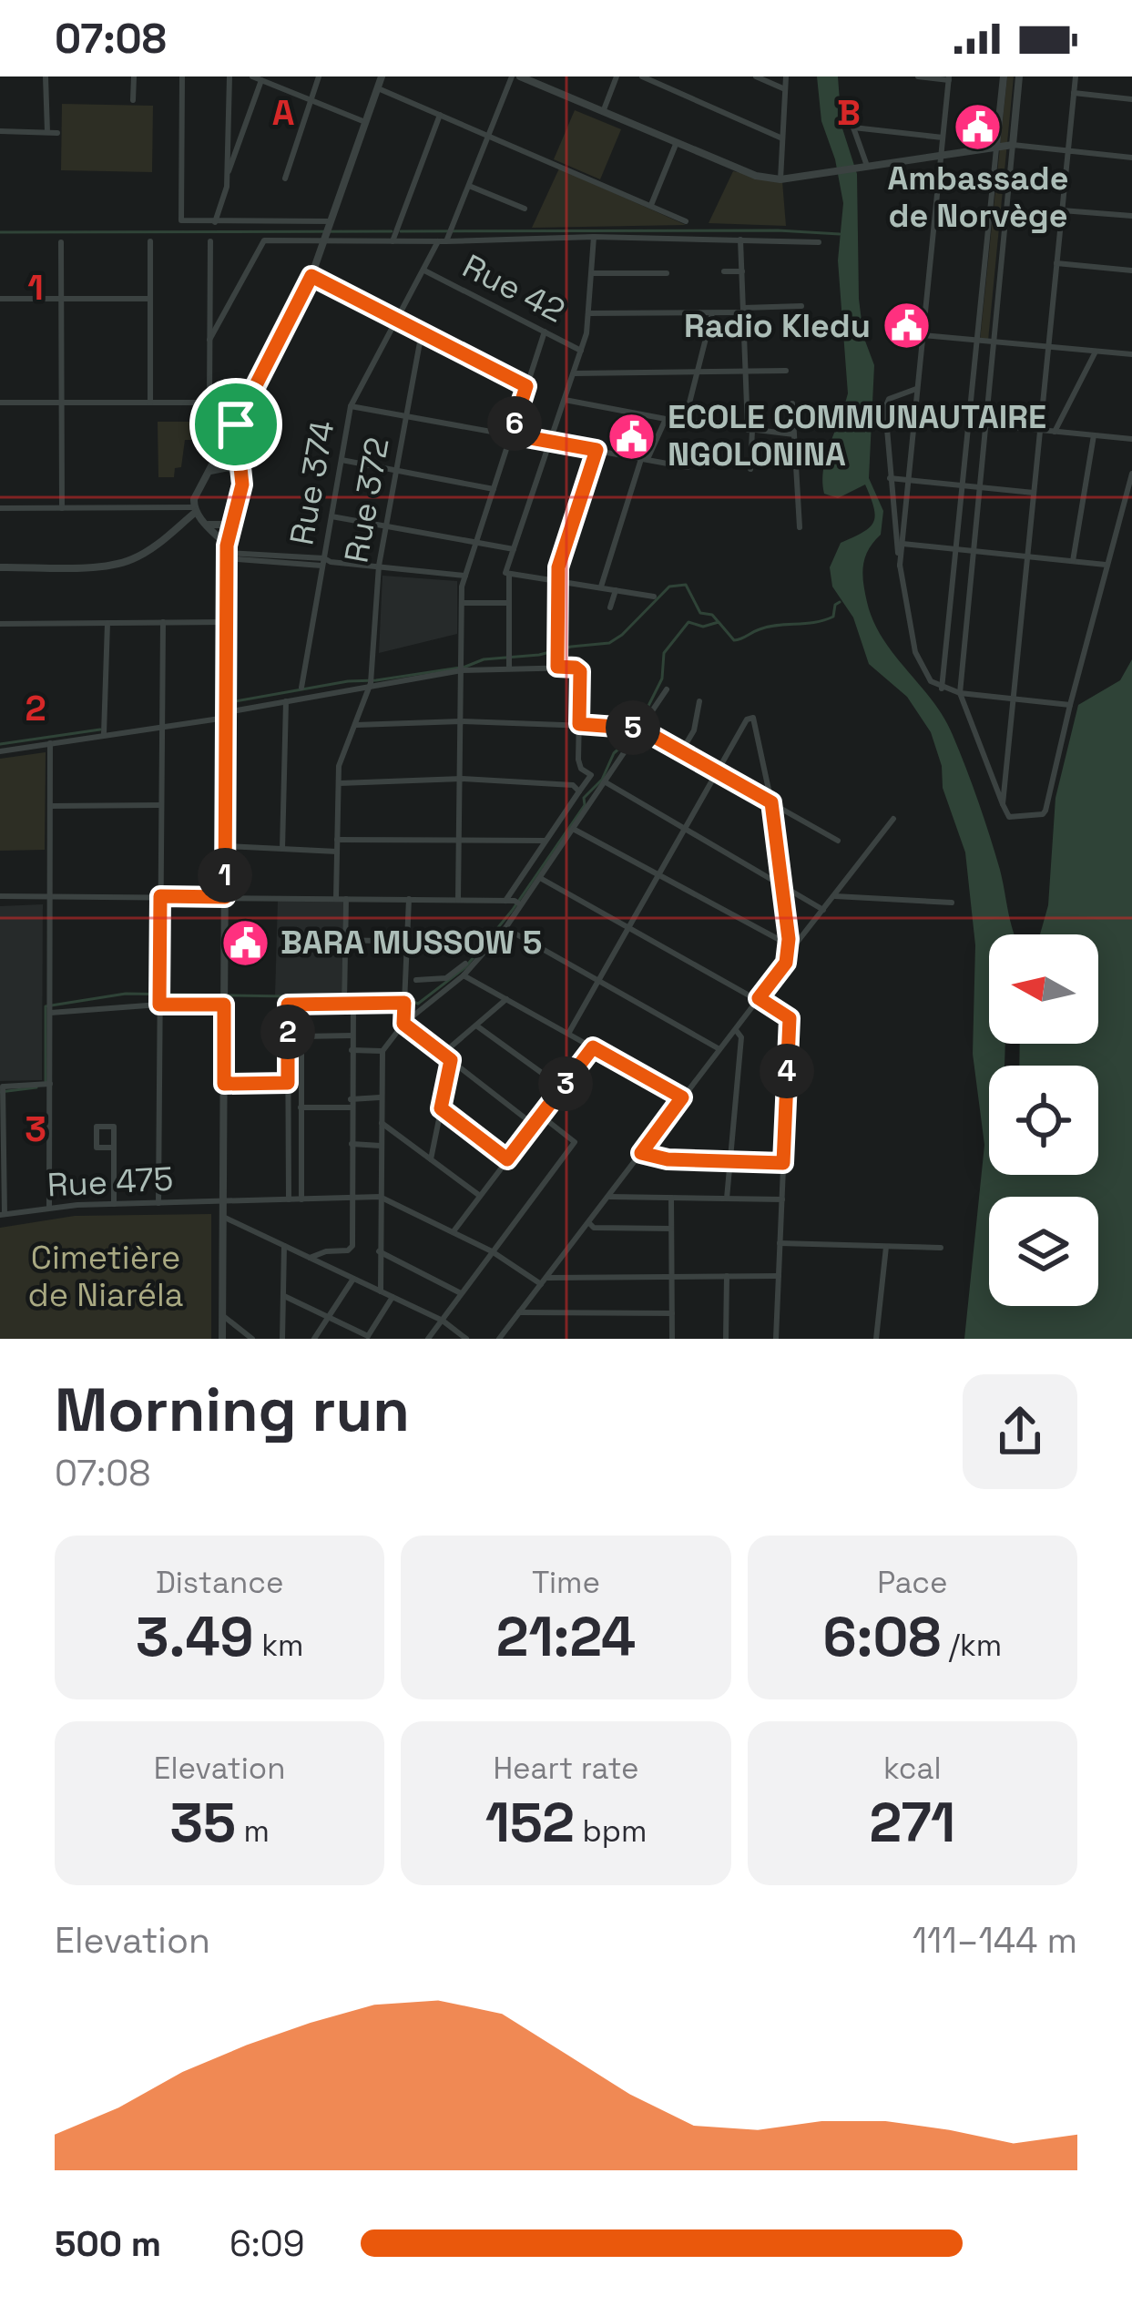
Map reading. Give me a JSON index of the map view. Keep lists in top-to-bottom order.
{
  "streets": {
    "street": [
      "Rue 42",
      "Rue 374",
      "Rue 372",
      "Rue 475"
    ]
  },
  "crossings": [
    ["Rue 42", "Rue 374"]
  ],
  "parks": ["Cimetière de Niaréla"],
  "places": {
    "public building": [
      "Ambassade de Norvège",
      "Radio Kledu",
      "ECOLE COMMUNAUTAIRE NGOLONINA",
      "BARA MUSSOW 5"
    ]
  },
  "north": "left",
  "page": {
    "status": "07:08",
    "pins": [
      "6",
      "5",
      "1",
      "2",
      "4",
      "3"
    ],
    "heading": ["Morning run", "07:08"],
    "stats": [
      ["Distance", "3.49 km"],
      ["Time", "21:24"],
      ["Pace", "6:08 /km"],
      ["Elevation", "35 m"],
      ["Heart rate", "152 bpm"],
      ["kcal", "271"]
    ],
    "chart": ["Elevation", "111–144 m"],
    "list": [
      {
        "name": "500 m",
        "note": "6:09"
      }
    ]
  },
  "grid": {
    "columns": ["A", "B"],
    "rows": ["1", "2", "3"]
  }
}
